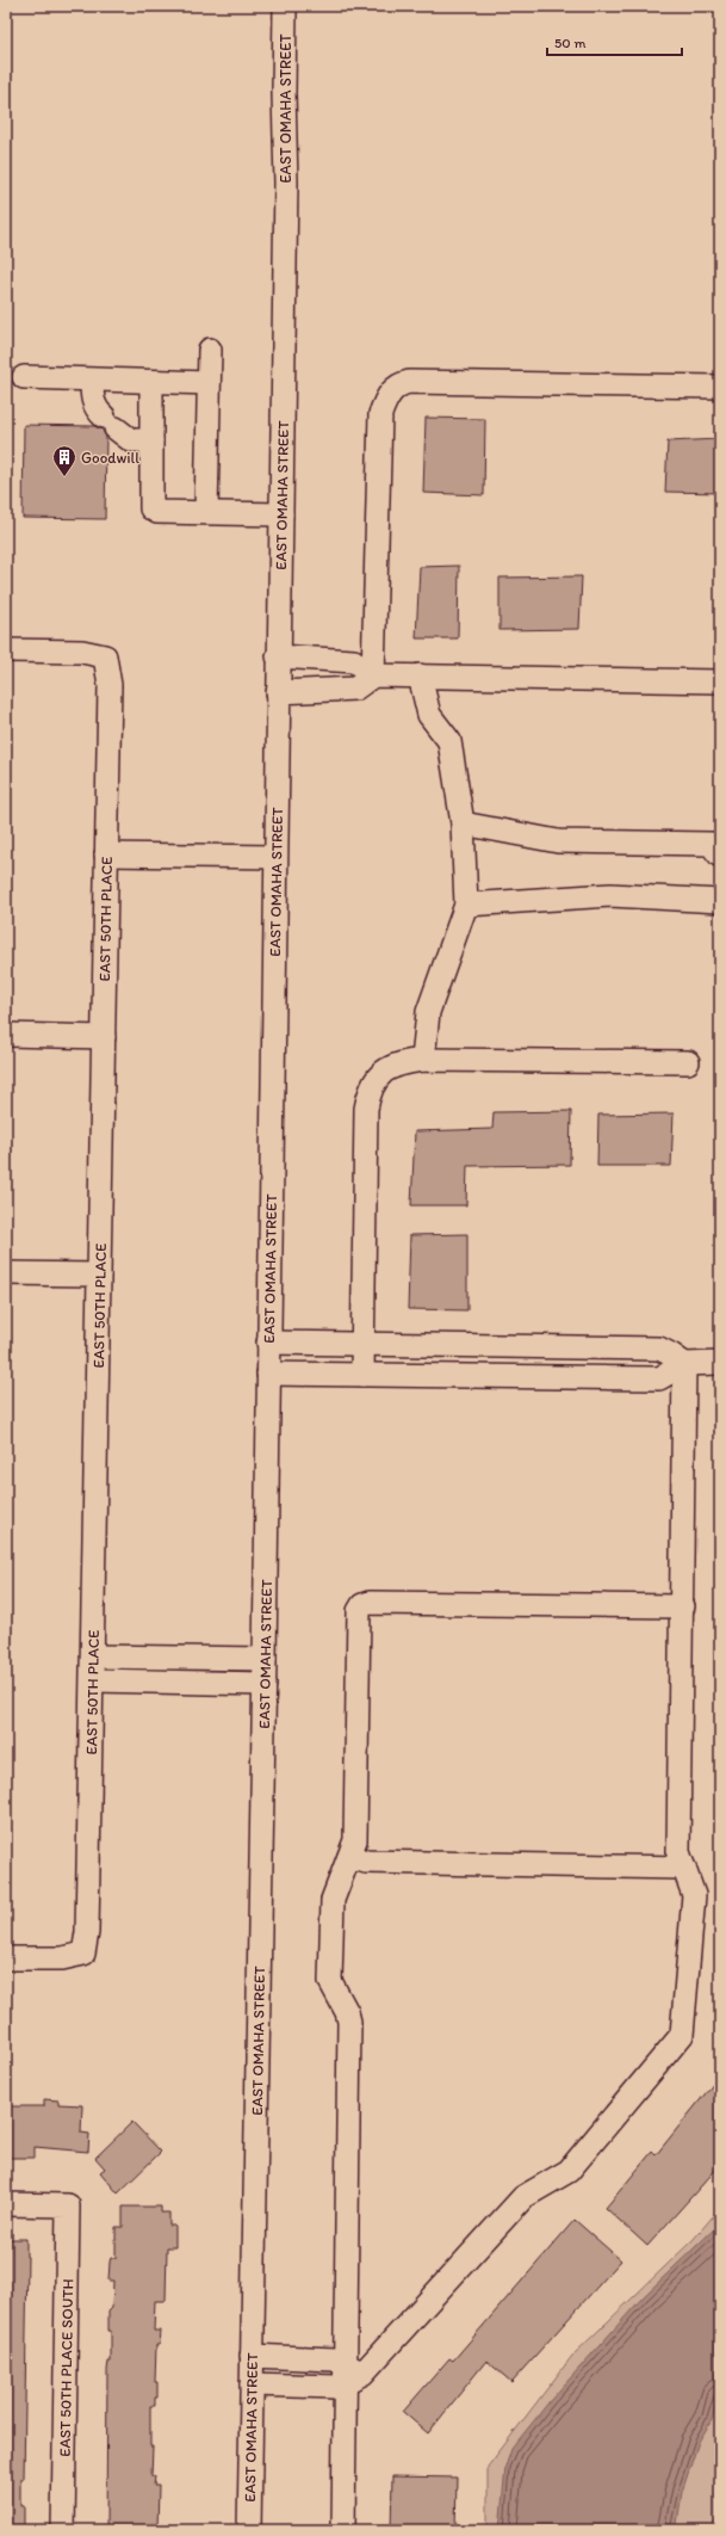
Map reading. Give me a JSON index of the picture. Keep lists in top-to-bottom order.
{
  "streets": {
    "street": ["EAST OMAHA STREET", "EAST 50TH PLACE", "EAST 50TH PLACE SOUTH"]
  },
  "places": {
    "building": ["Goodwill"]
  },
  "scale_bar": "50 m"
}
